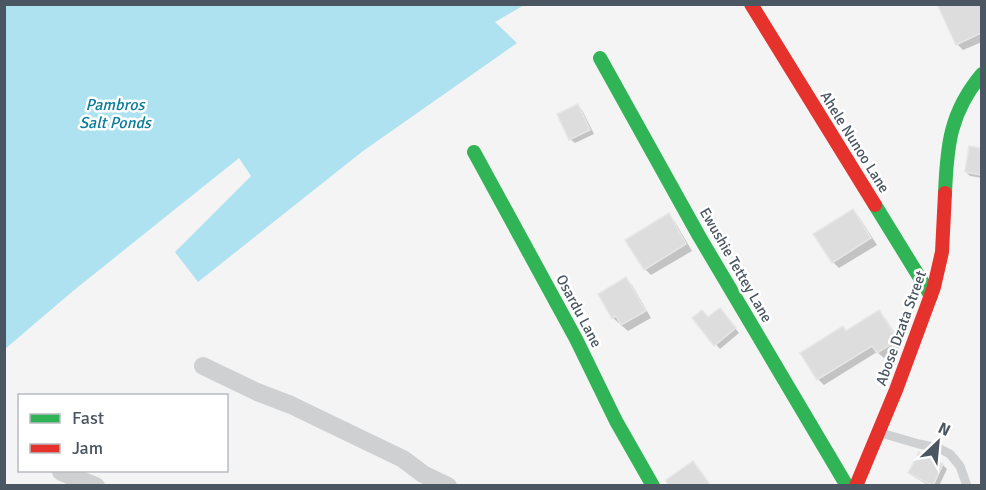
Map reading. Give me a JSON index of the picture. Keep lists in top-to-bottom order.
{
  "streets": {
    "street": [
      "Ahele Nunoo Lane",
      "Ewushie Tettey Lane",
      "Osardu Lane",
      "Abose Dzata Street"
    ]
  },
  "crossings": [
    ["Ahele Nunoo Lane", "Abose Dzata Street"]
  ],
  "water": ["Pambros Salt Ponds"],
  "legend": ["Fast", "Jam"],
  "north": "top right"
}
